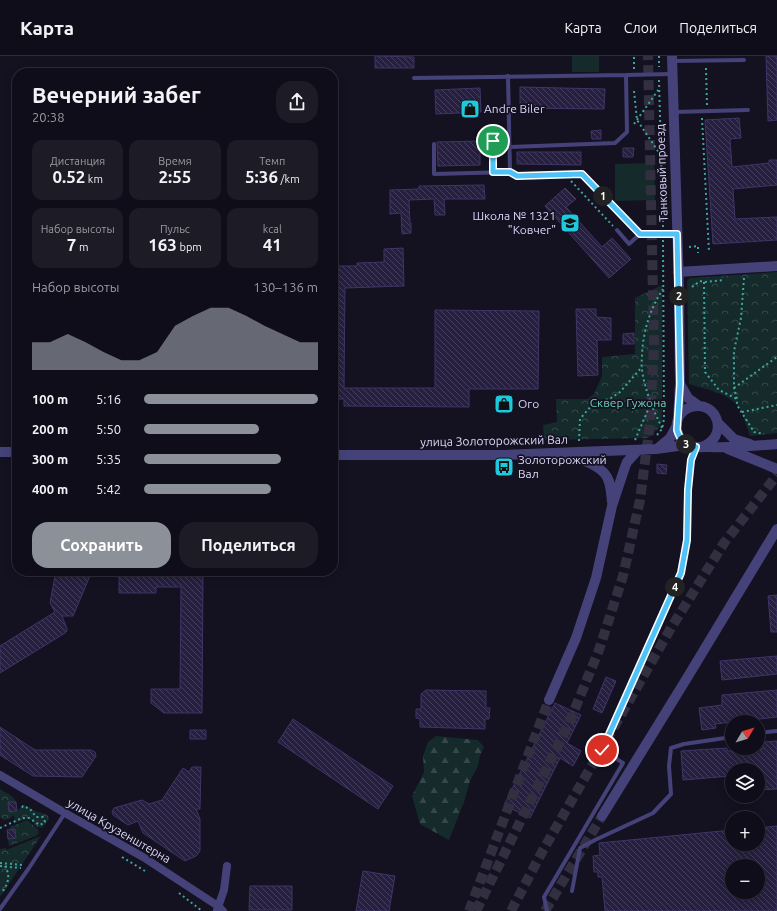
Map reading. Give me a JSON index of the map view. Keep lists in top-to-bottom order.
{
  "streets": {
    "street": ["Танковый проезд", "улица Золоторожский Вал", "улица Крузенштерна"]
  },
  "crossings": [
    ["Танковый проезд", "улица Золоторожский Вал"]
  ],
  "parks": ["Сквер Гужона"],
  "places": {
    "shop": ["Andre Biler", "Ого"],
    "school or university": ["Школа № 1321 \"Ковчег\""],
    "bus stop": ["Золоторожский Вал"]
  },
  "north": "top right",
  "page": {
    "header": "Карта",
    "nav": ["Карта", "Слои", "Поделиться"],
    "heading": ["Вечерний забег", "20:38"],
    "stats": [
      ["Дистанция", "0.52 km"],
      ["Время", "2:55"],
      ["Темп", "5:36 /km"],
      ["Набор высоты", "7 m"],
      ["Пульс", "163 bpm"],
      ["kcal", "41"]
    ],
    "pins": [
      "1",
      "2",
      "3",
      "4"
    ],
    "chart": ["Набор высоты", "130–136 m"],
    "list": [
      {
        "name": "100 m",
        "note": "5:16"
      },
      {
        "name": "200 m",
        "note": "5:50"
      },
      {
        "name": "300 m",
        "note": "5:35"
      },
      {
        "name": "400 m",
        "note": "5:42"
      }
    ],
    "buttons": ["Сохранить", "Поделиться"],
    "map_buttons": ["+", "−"]
  }
}
